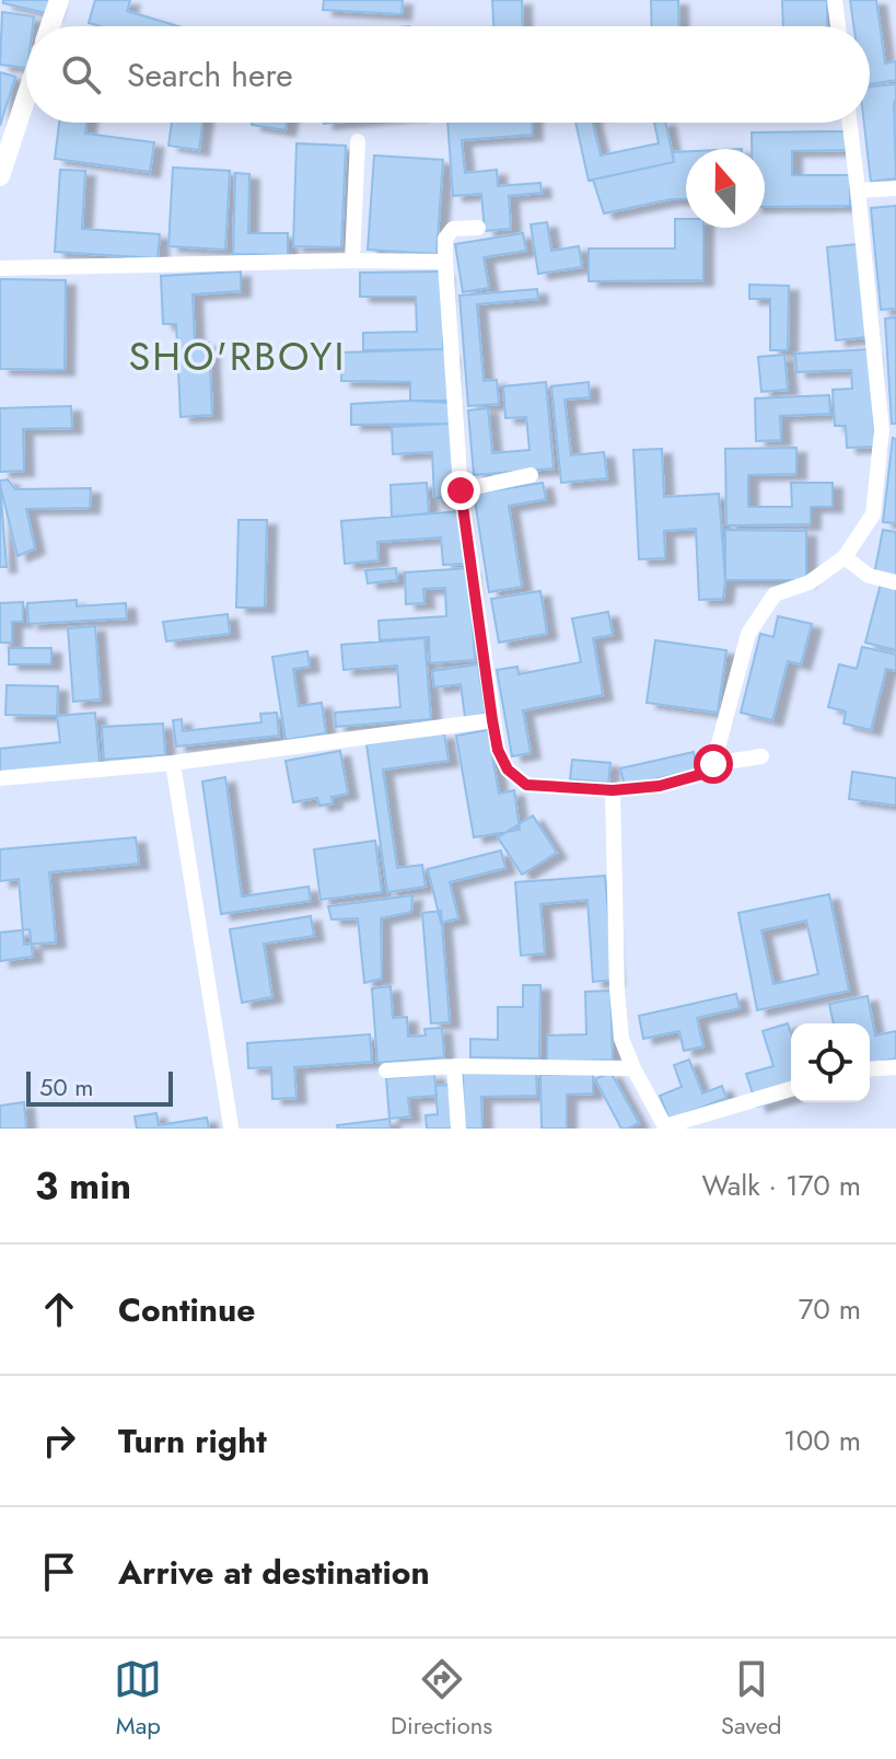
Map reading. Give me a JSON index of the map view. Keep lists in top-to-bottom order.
{
  "districts": ["SHO'RBOYI"],
  "scale_bar": "50 m",
  "north": "top",
  "page": {
    "search": "Search here",
    "scale": "50 m",
    "heading": ["3 min", "Walk · 170 m"],
    "list": [
      ["Continue", "70 m"],
      ["Turn right", "100 m"],
      "Arrive at destination"
    ],
    "nav": ["Map", "Directions", "Saved"]
  }
}
